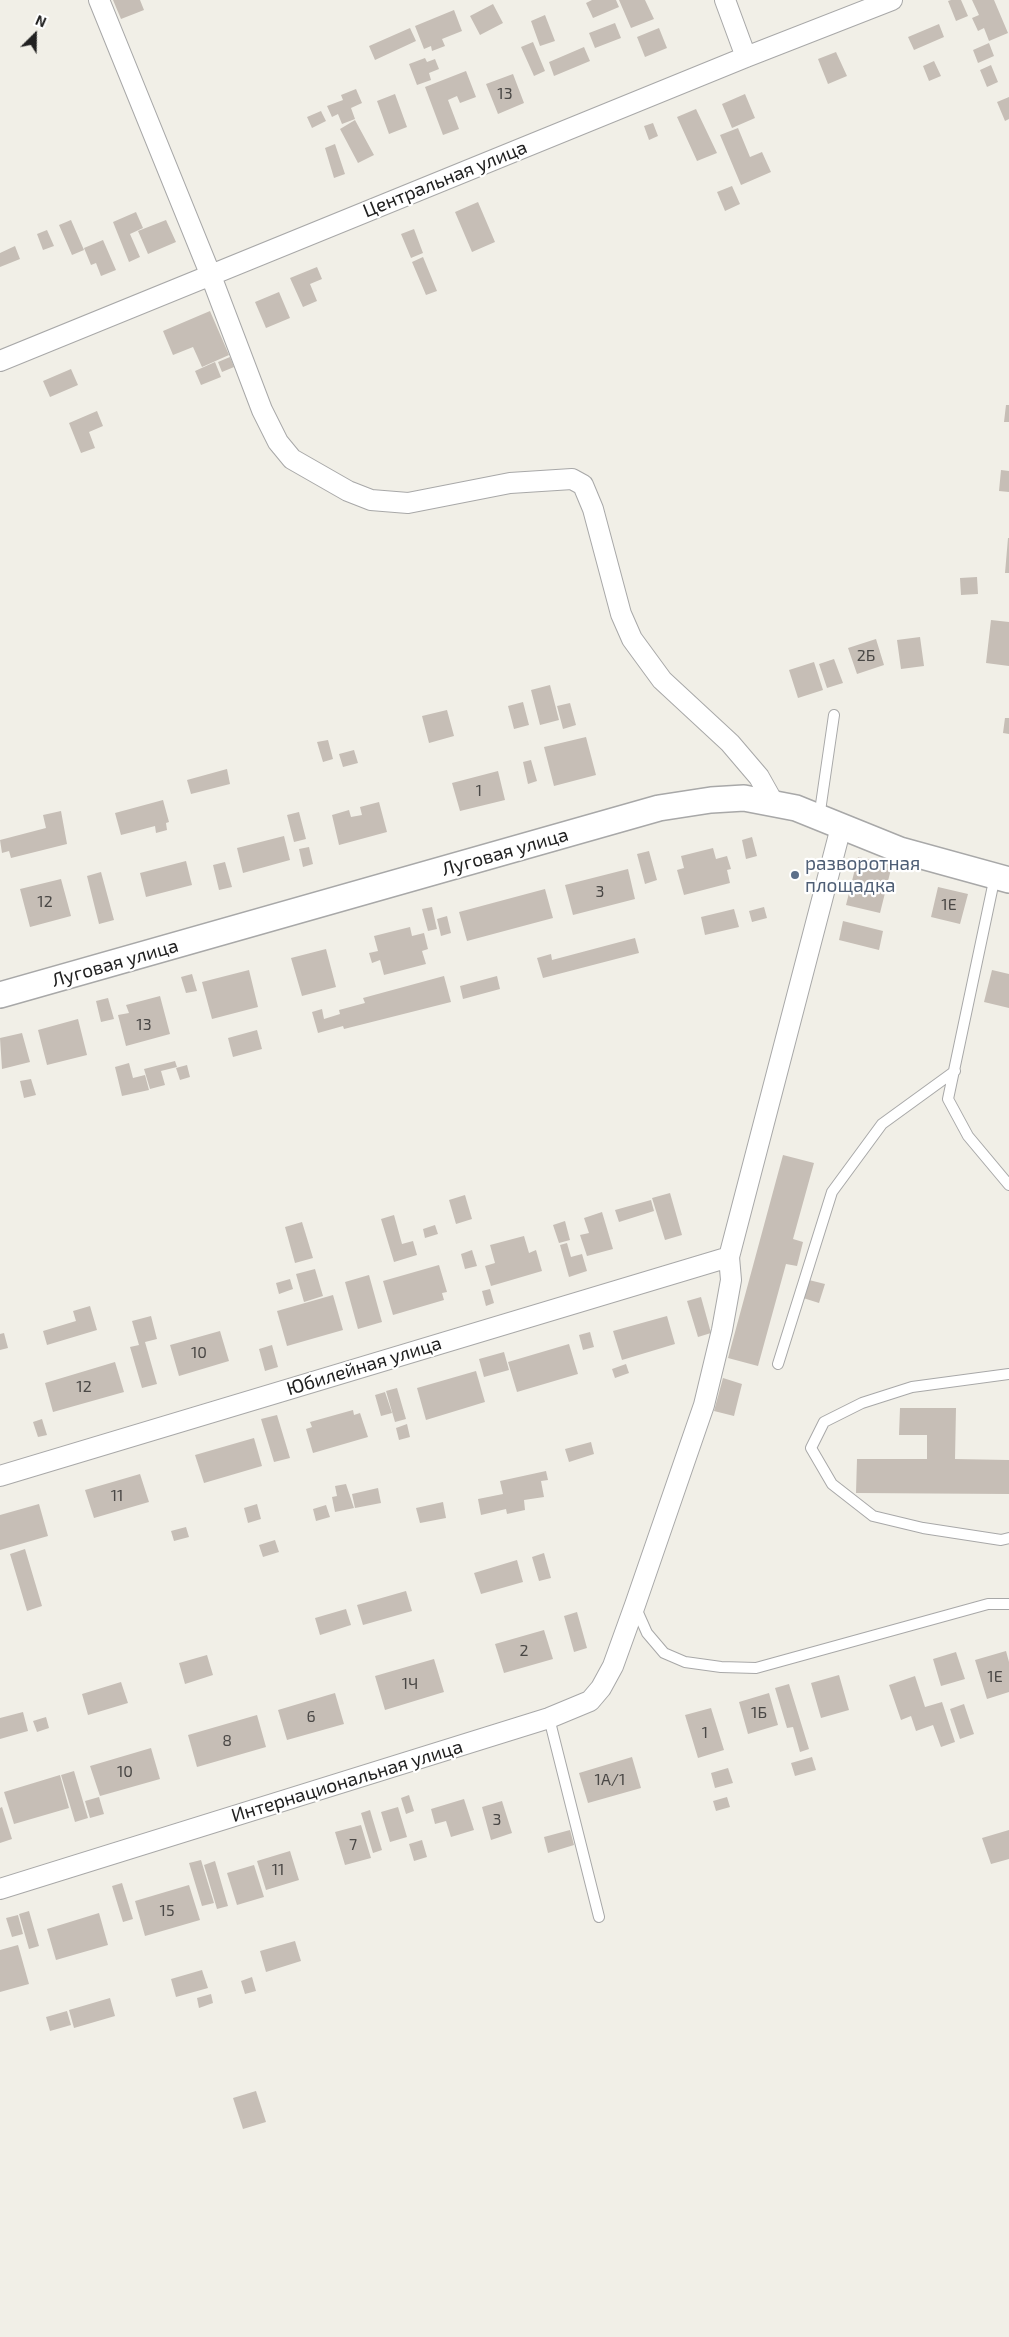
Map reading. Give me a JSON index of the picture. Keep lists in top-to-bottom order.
{
  "streets": {
    "street": [
      "Центральная улица",
      "Луговая улица",
      "Юбилейная улица",
      "Интернациональная улица"
    ]
  },
  "crossings": [
    ["Луговая улица", "Интернациональная улица"],
    ["Юбилейная улица", "Интернациональная улица"]
  ],
  "places": ["разворотная площадка"],
  "house_numbers": [
    "13",
    "2Б",
    "1",
    "3",
    "12",
    "1Е",
    "13",
    "10",
    "12",
    "11",
    "2",
    "1Е",
    "1Ч",
    "1Б",
    "6",
    "1",
    "8",
    "10",
    "1А/1",
    "3",
    "7",
    "11",
    "15"
  ],
  "north": "top right"
}
